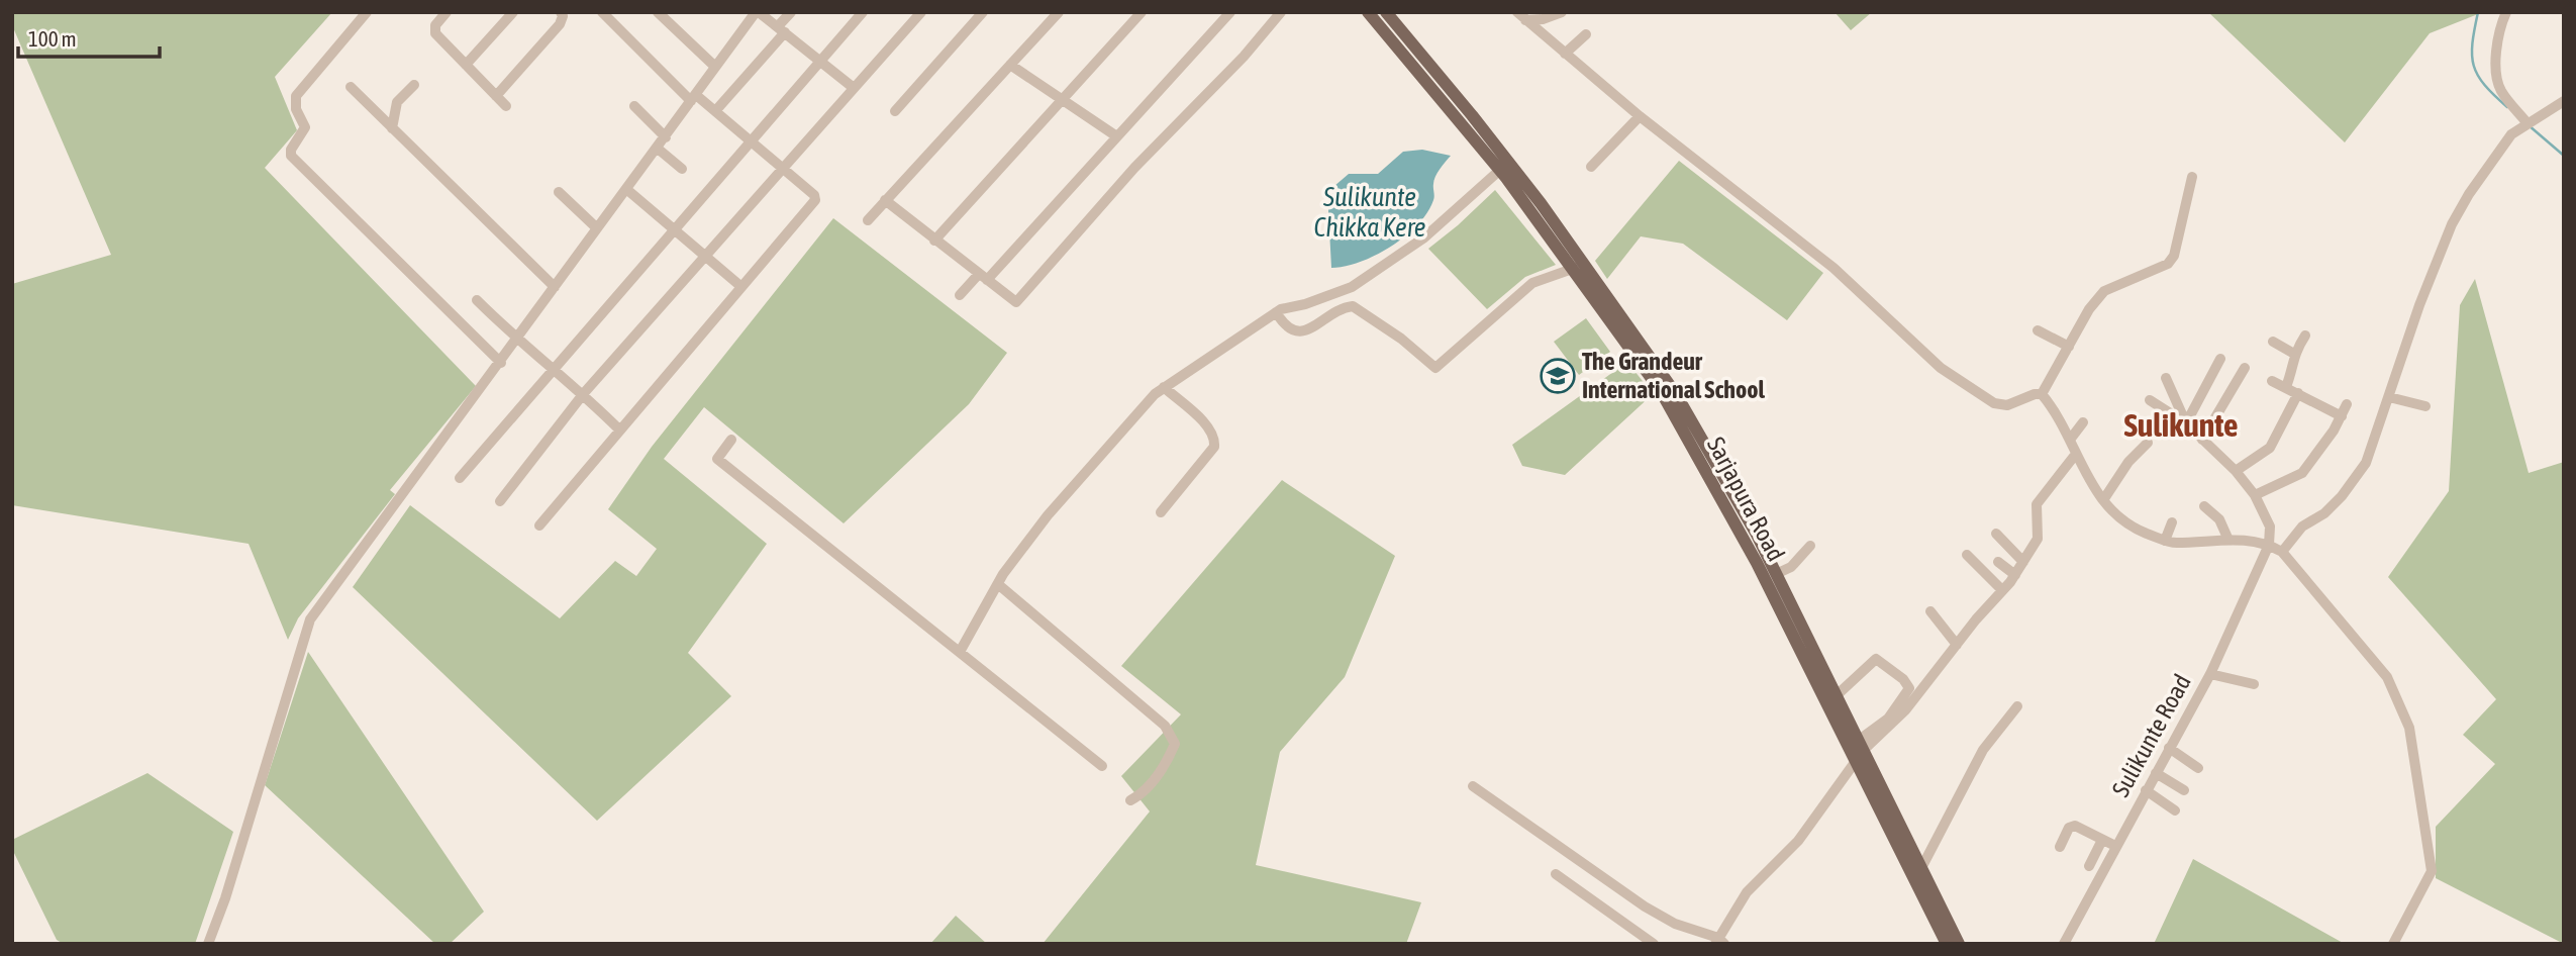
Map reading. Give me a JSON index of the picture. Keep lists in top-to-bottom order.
{
  "streets": {
    "main road": ["Sarjapura Road"],
    "street": ["Sulikunte Road"]
  },
  "districts": ["Sulikunte"],
  "water": ["Sulikunte Chikka Kere"],
  "places": {
    "school or university": ["The Grandeur International School"]
  },
  "scale_bar": "100 m"
}
